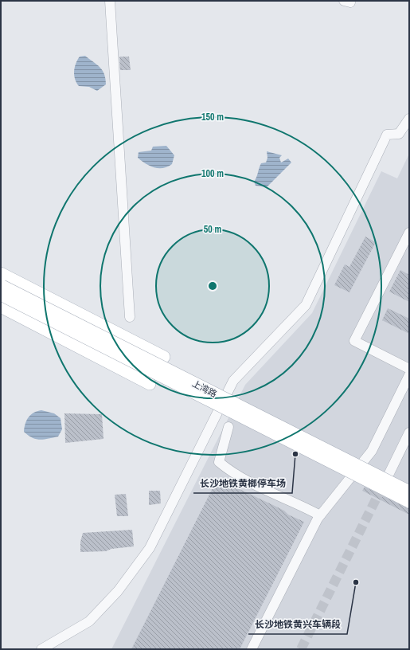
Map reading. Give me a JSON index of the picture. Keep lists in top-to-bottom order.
{
  "streets": {
    "main road": ["上湾路"]
  },
  "places": ["长沙地铁黄榔停车场", "长沙地铁黄兴车辆段"],
  "rings": ["150 m", "100 m", "50 m"]
}
